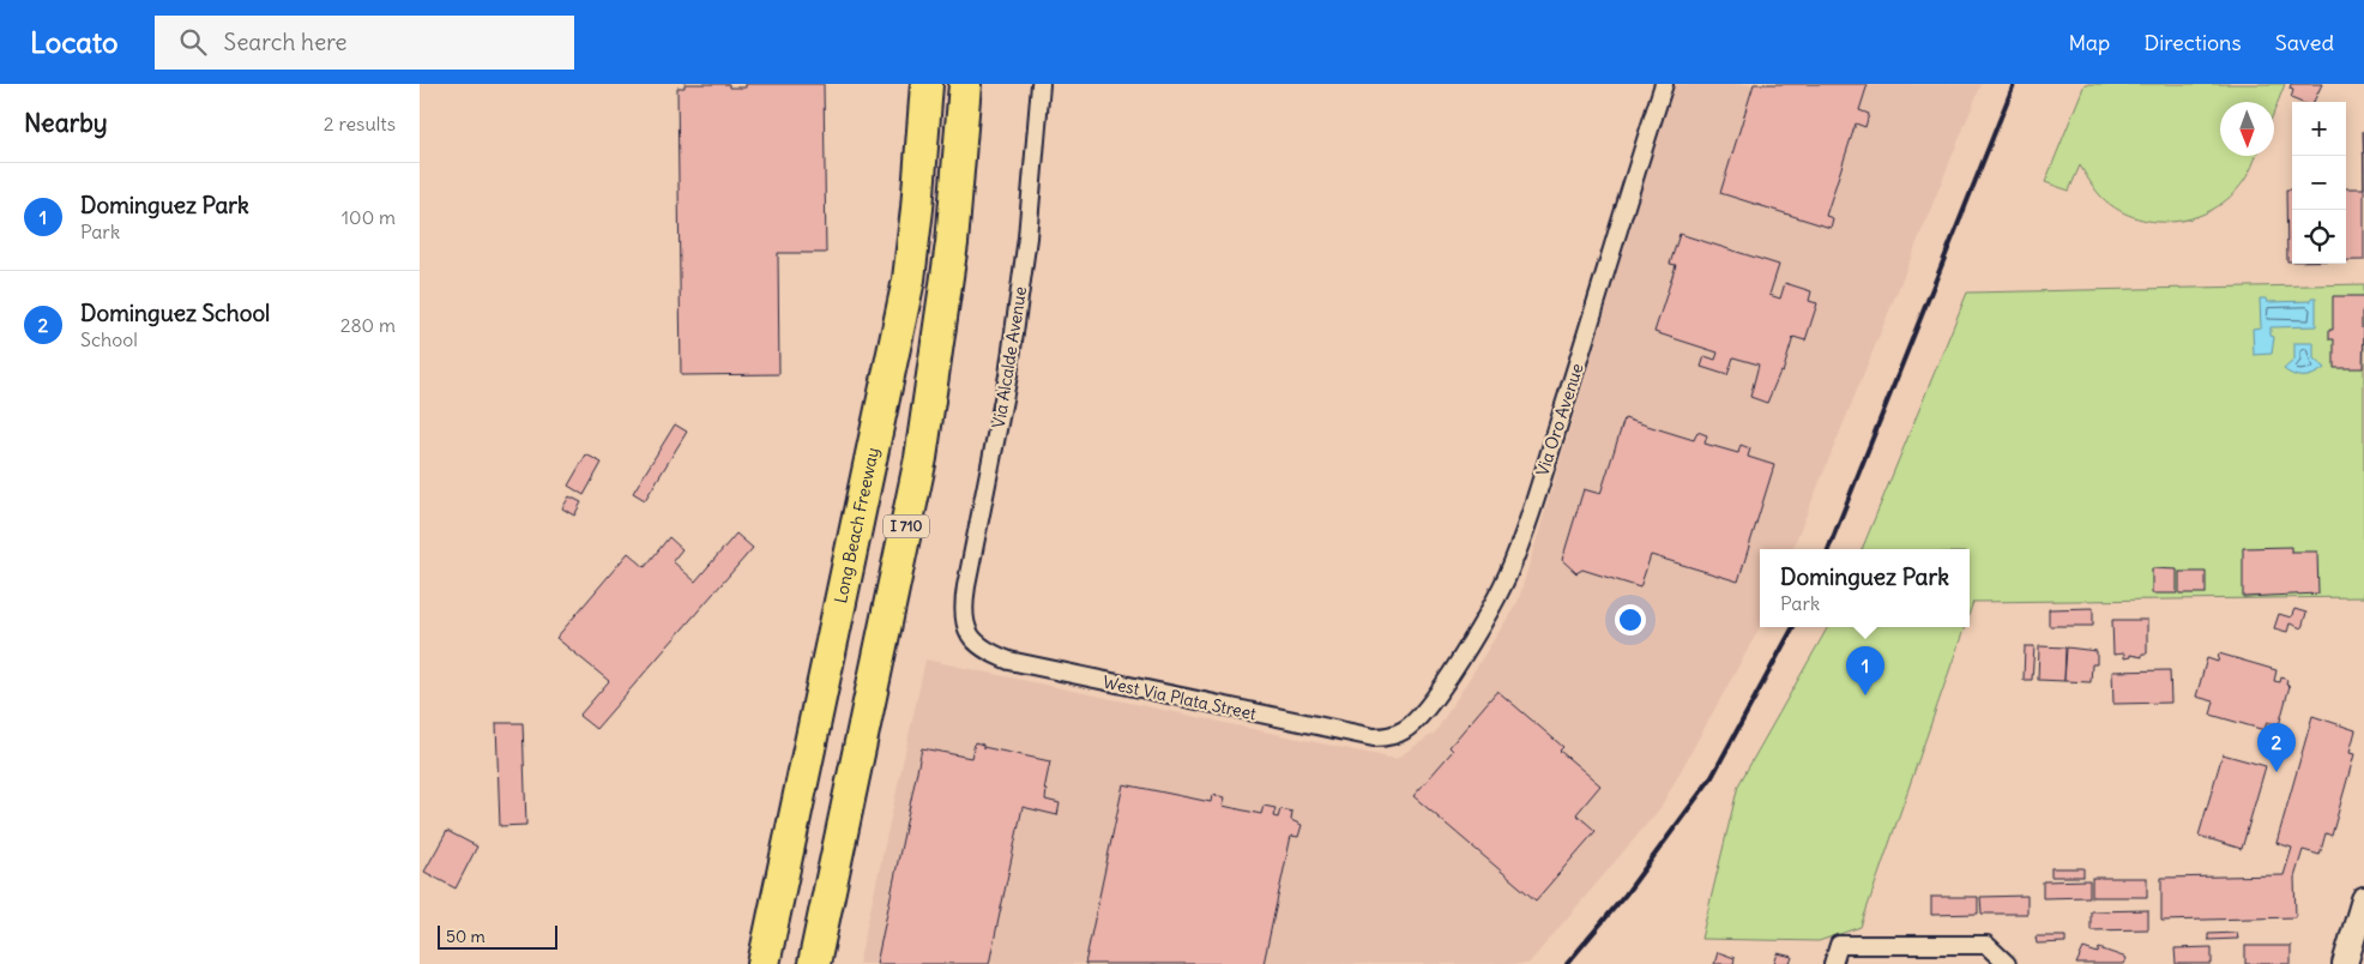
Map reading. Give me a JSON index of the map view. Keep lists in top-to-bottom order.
{
  "streets": {
    "highway": ["Long Beach Freeway", "I 710"],
    "street": ["Via Alcalde Avenue", "Via Oro Avenue", "West Via Plata Street"]
  },
  "crossings": [
    ["Via Alcalde Avenue", "West Via Plata Street"],
    ["Via Oro Avenue", "West Via Plata Street"]
  ],
  "scale_bar": "50 m",
  "north": "bottom",
  "page": {
    "header": "Locato",
    "search": "Search here",
    "nav": ["Map", "Directions", "Saved"],
    "heading": ["Nearby", "2 results"],
    "map_buttons": ["+", "−"],
    "list": [
      {
        "mark": "1",
        "name": "Dominguez Park",
        "note": "Park",
        "value": "100 m"
      },
      {
        "mark": "2",
        "name": "Dominguez School",
        "note": "School",
        "value": "280 m"
      }
    ],
    "popup": ["Dominguez Park", "Park"],
    "pins": ["1", "2"],
    "scale": "50 m"
  }
}
